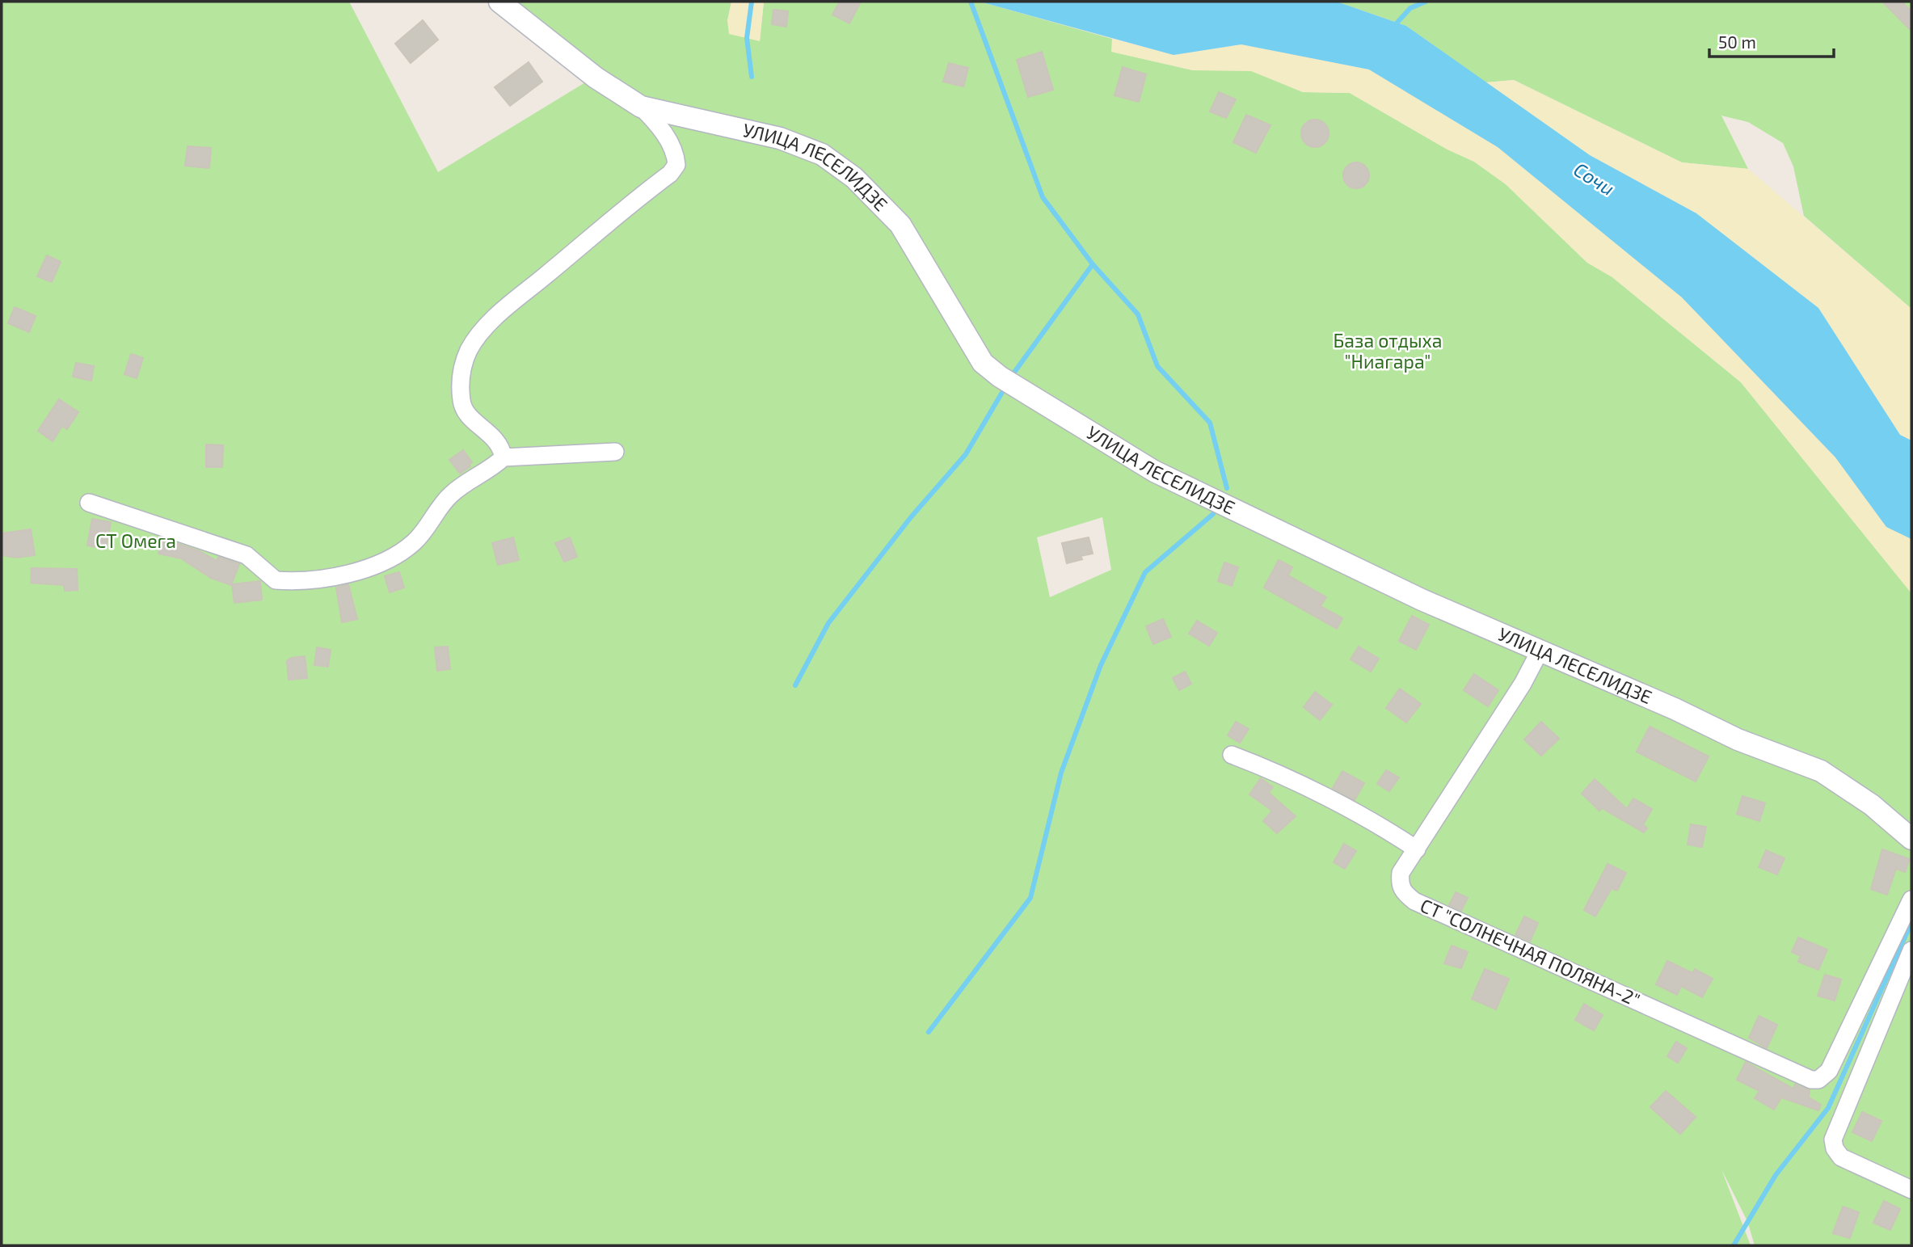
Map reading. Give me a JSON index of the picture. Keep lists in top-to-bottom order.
{
  "streets": {
    "street": ["УЛИЦА ЛЕСЕЛИДЗЕ", "СТ \"СОЛНЕЧНАЯ ПОЛЯНА-2\""]
  },
  "crossings": [
    ["УЛИЦА ЛЕСЕЛИДЗЕ", "СТ \"СОЛНЕЧНАЯ ПОЛЯНА-2\""]
  ],
  "water": ["Сочи"],
  "parks": ["База отдыха \"Ниагара\"", "СТ Омега"],
  "scale_bar": "50 m"
}
